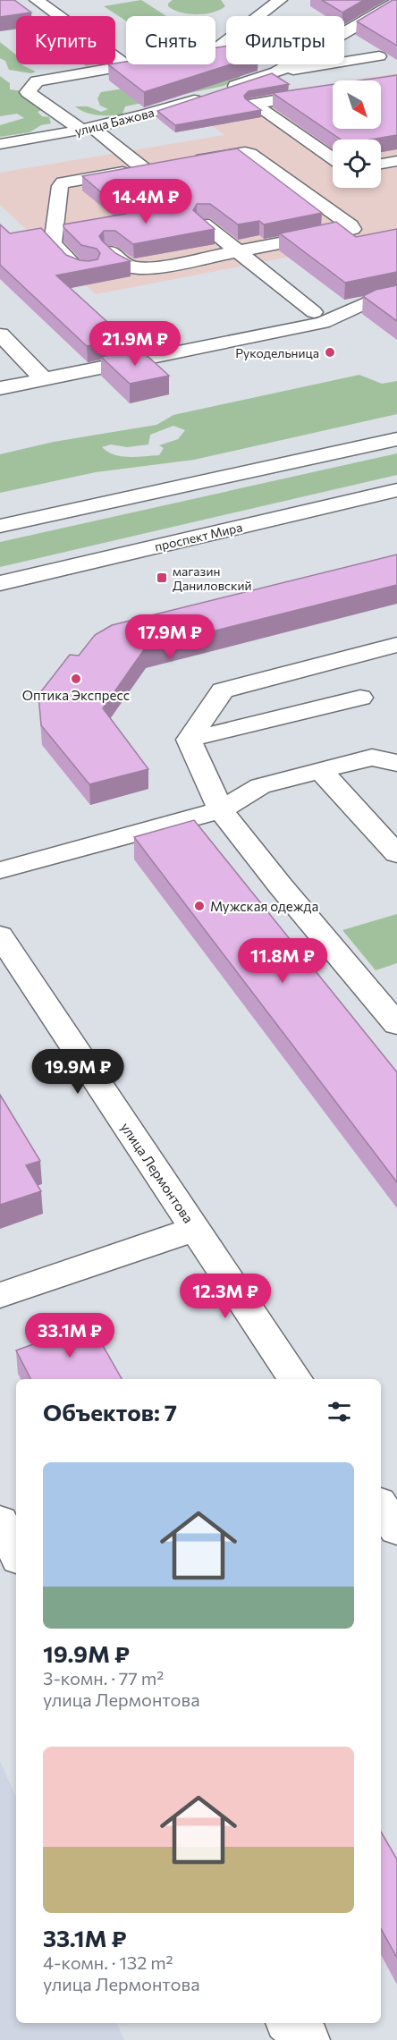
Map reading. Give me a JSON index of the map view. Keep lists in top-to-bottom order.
{
  "streets": {
    "street": ["улица Бажова", "проспект Мира", "улица Лермонтова"]
  },
  "places": {
    "other": ["Рукодельница", "Оптика Экспресс", "Мужская одежда"],
    "transit": ["магазин Даниловский"]
  },
  "north": "bottom right",
  "page": {
    "chip": ["Купить", "Снять", "Фильтры"],
    "price": [
      "14.4M ₽",
      "21.9M ₽",
      "17.9M ₽",
      "11.8M ₽",
      "19.9M ₽",
      "12.3M ₽",
      "33.1M ₽"
    ],
    "heading": "Объектов: 7",
    "list": [
      {
        "name": "19.9M ₽",
        "note": "3-комн. · 77 m² · улица Лермонтова"
      },
      {
        "name": "33.1M ₽",
        "note": "4-комн. · 132 m² · улица Лермонтова"
      }
    ]
  }
}
